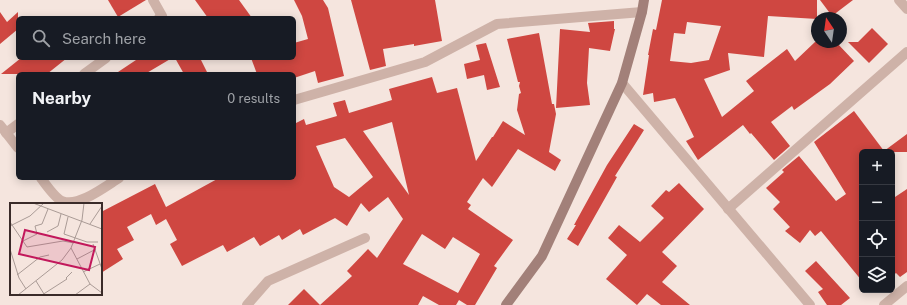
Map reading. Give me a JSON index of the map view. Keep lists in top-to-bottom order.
{
  "north": "top",
  "page": {
    "search": "Search here",
    "heading": ["Nearby", "0 results"],
    "map_buttons": ["+", "−"]
  }
}
